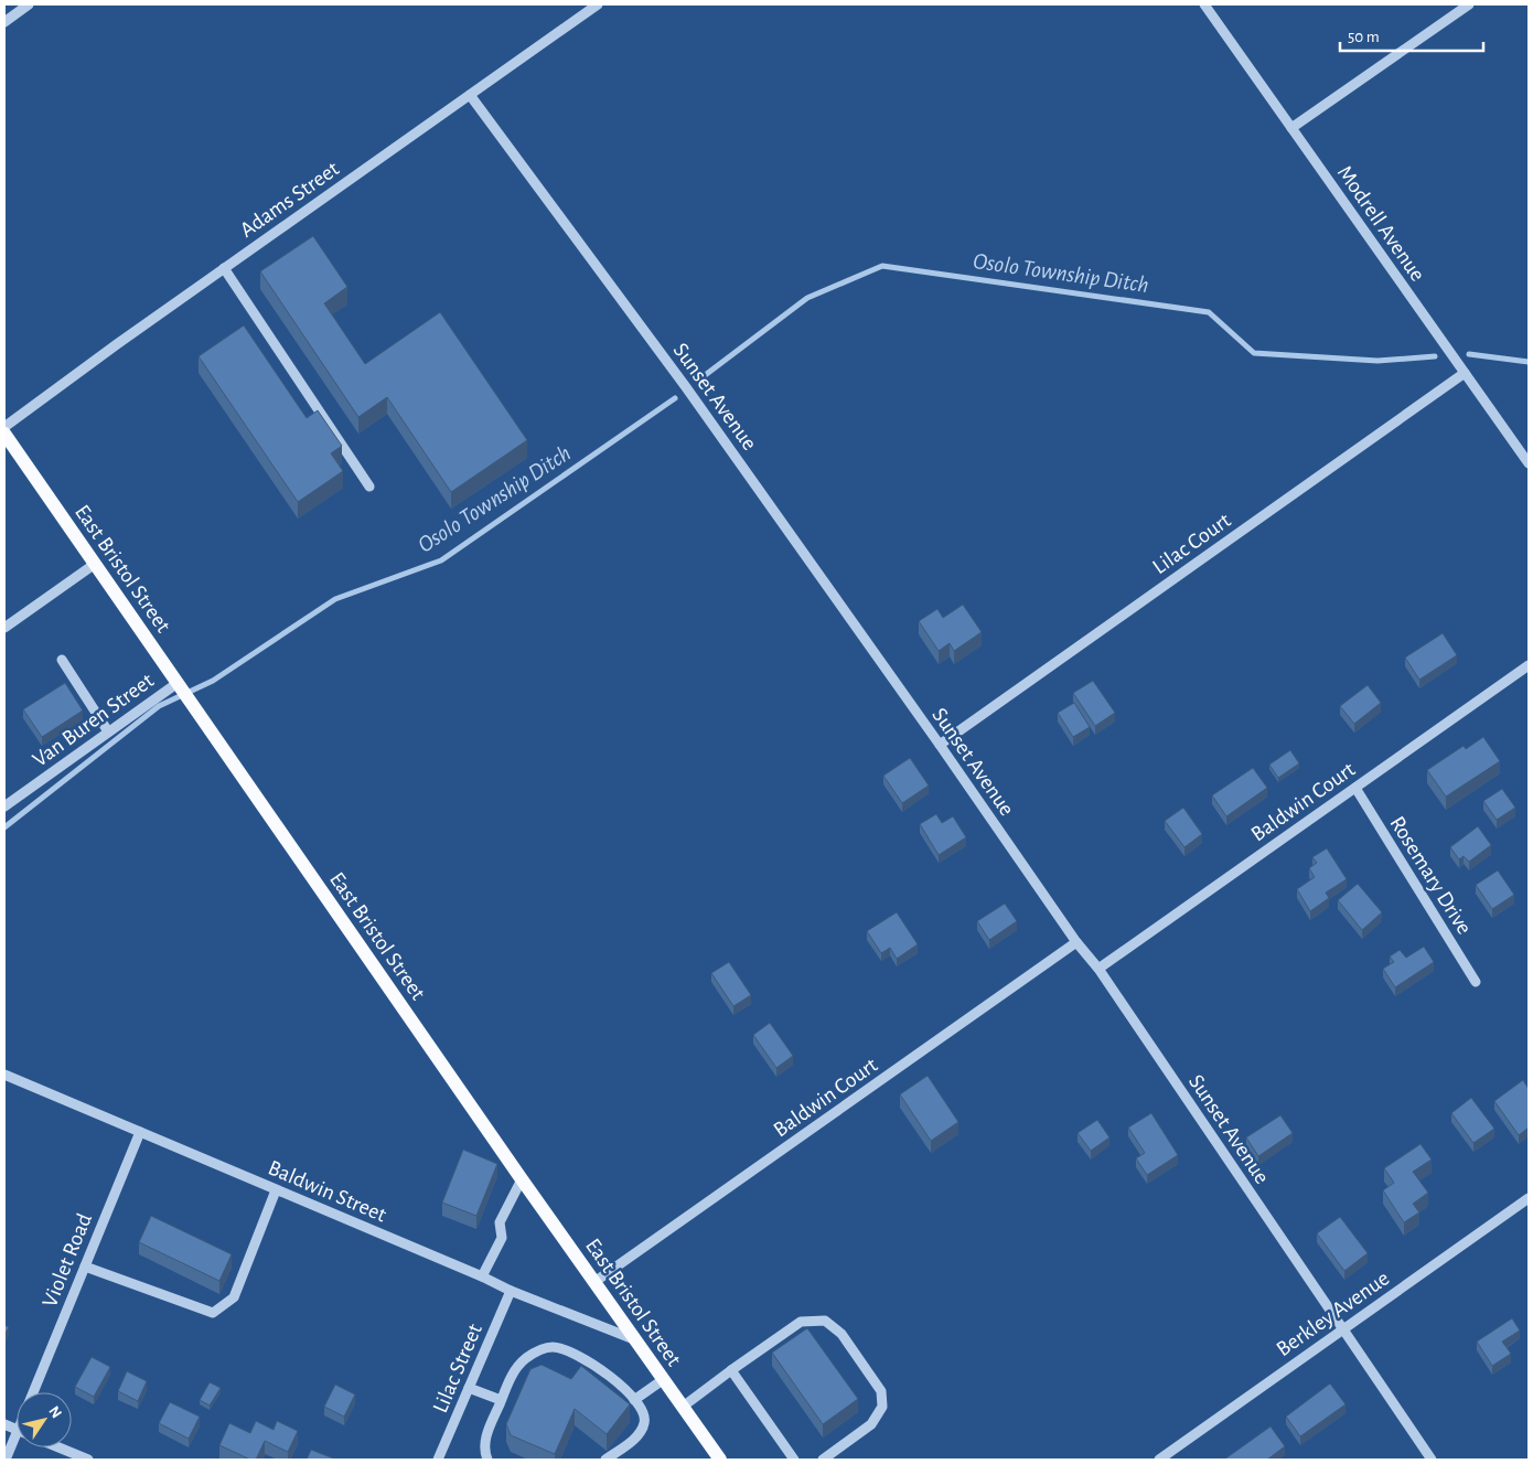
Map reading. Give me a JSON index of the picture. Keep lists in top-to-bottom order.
{
  "streets": {
    "main road": ["East Bristol Street"],
    "street": [
      "Adams Street",
      "Modrell Avenue",
      "Sunset Avenue",
      "Lilac Court",
      "Van Buren Street",
      "Baldwin Court",
      "Rosemary Drive",
      "Baldwin Street",
      "Violet Road",
      "Berkley Avenue",
      "Lilac Street"
    ]
  },
  "crossings": [
    ["Adams Street", "Sunset Avenue"],
    ["Modrell Avenue", "Lilac Court"],
    ["Sunset Avenue", "Lilac Court"],
    ["Sunset Avenue", "Baldwin Court"],
    ["Sunset Avenue", "Berkley Avenue"],
    ["East Bristol Street", "Van Buren Street"],
    ["East Bristol Street", "Baldwin Court"],
    ["East Bristol Street", "Baldwin Street"],
    ["Baldwin Court", "Rosemary Drive"],
    ["Baldwin Street", "Violet Road"],
    ["Baldwin Street", "Lilac Street"]
  ],
  "water": ["Osolo Township Ditch"],
  "scale_bar": "50 m",
  "north": "top right"
}
